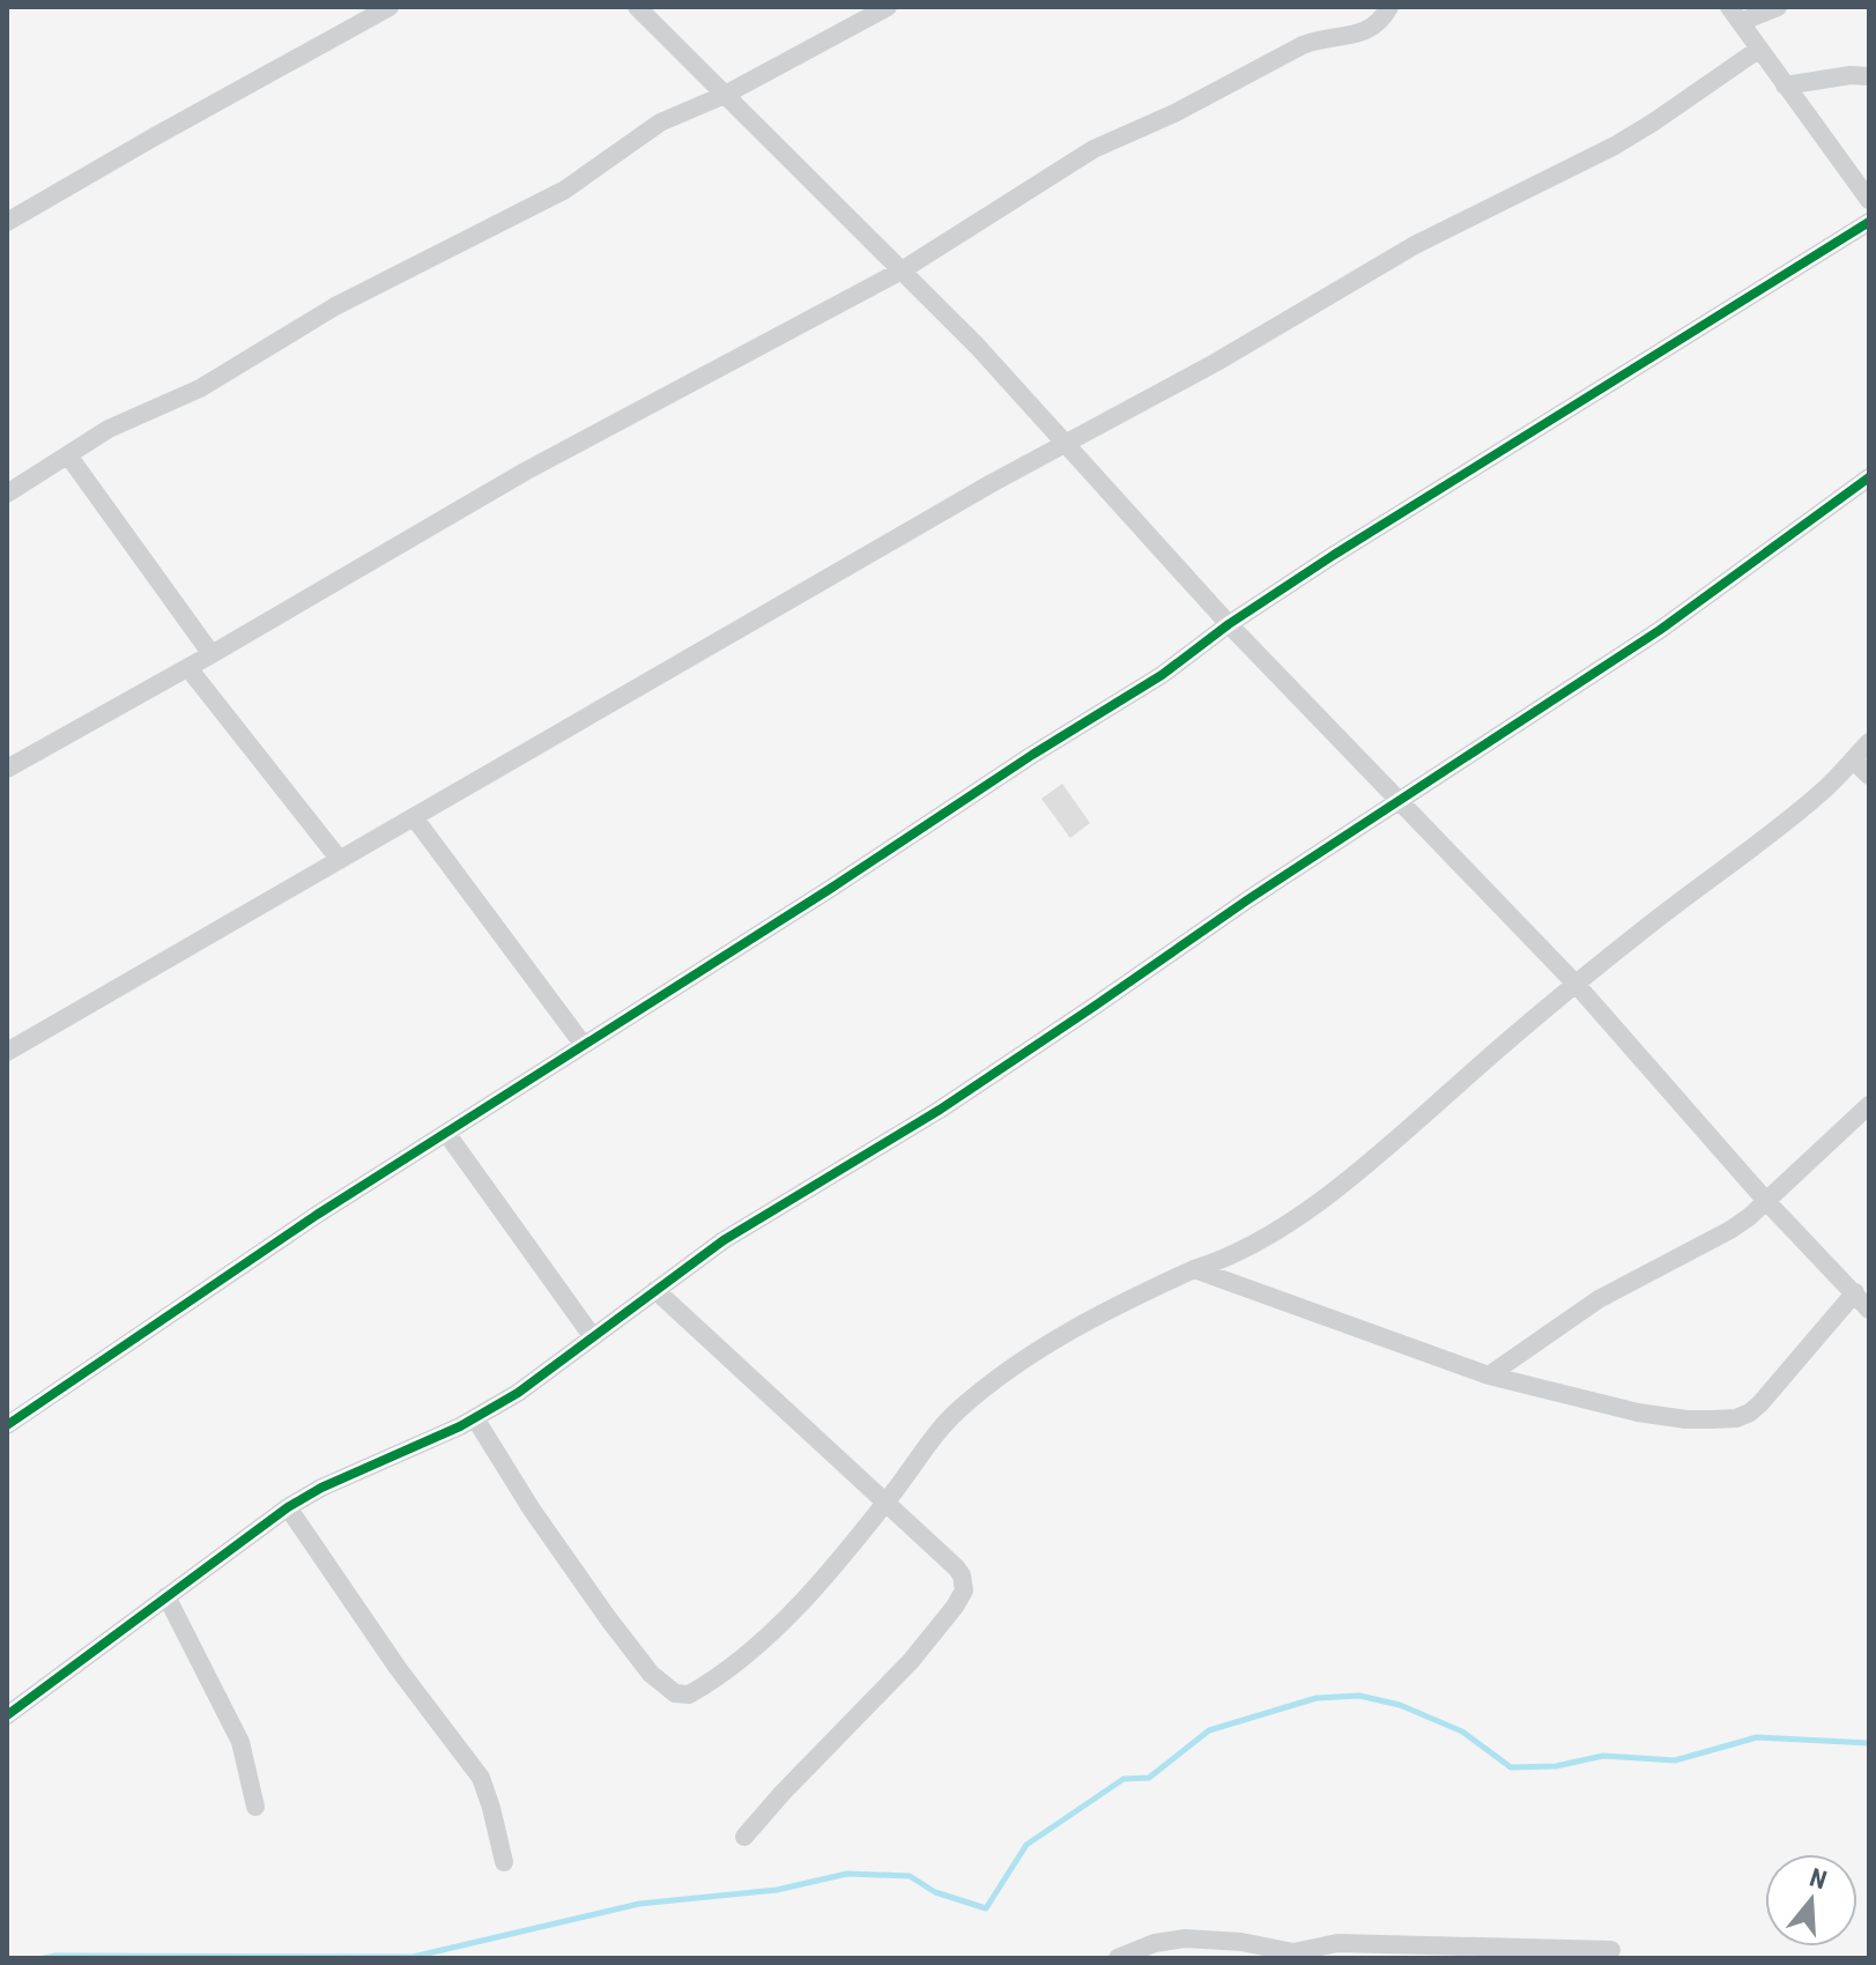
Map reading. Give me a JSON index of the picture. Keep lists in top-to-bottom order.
{
  "north": "top"
}
